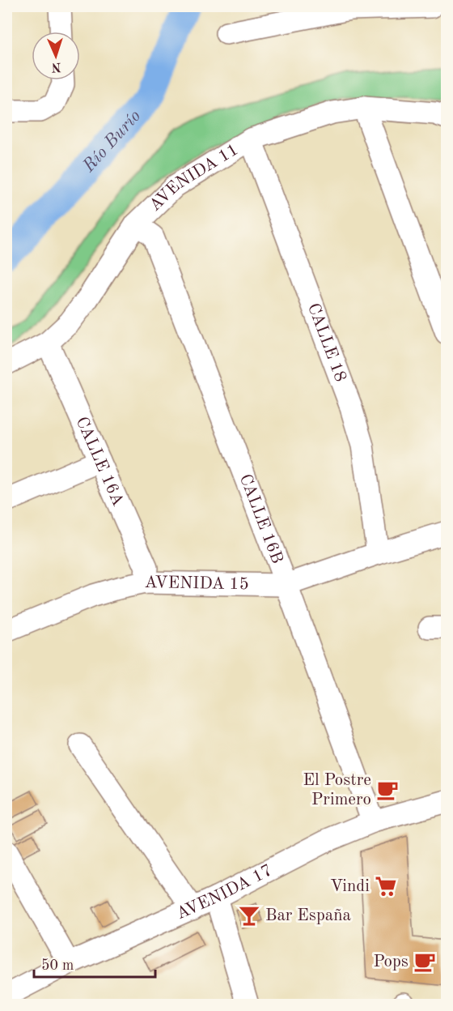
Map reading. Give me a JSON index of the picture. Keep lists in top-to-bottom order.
{
  "streets": {
    "street": [
      "AVENIDA 11",
      "CALLE 18",
      "CALLE 16A",
      "CALLE 16B",
      "AVENIDA 15",
      "AVENIDA 17"
    ]
  },
  "crossings": [
    ["AVENIDA 11", "CALLE 18"],
    ["AVENIDA 11", "CALLE 16A"],
    ["AVENIDA 11", "CALLE 16B"],
    ["CALLE 18", "AVENIDA 15"],
    ["CALLE 16A", "AVENIDA 15"],
    ["CALLE 16B", "AVENIDA 15"],
    ["CALLE 16B", "AVENIDA 17"]
  ],
  "water": ["Río Burío"],
  "places": {
    "cafe": ["El Postre Primero", "Pops"],
    "supermarket": ["Vindi"],
    "bar": ["Bar España"]
  },
  "scale_bar": "50 m",
  "north": "bottom"
}
